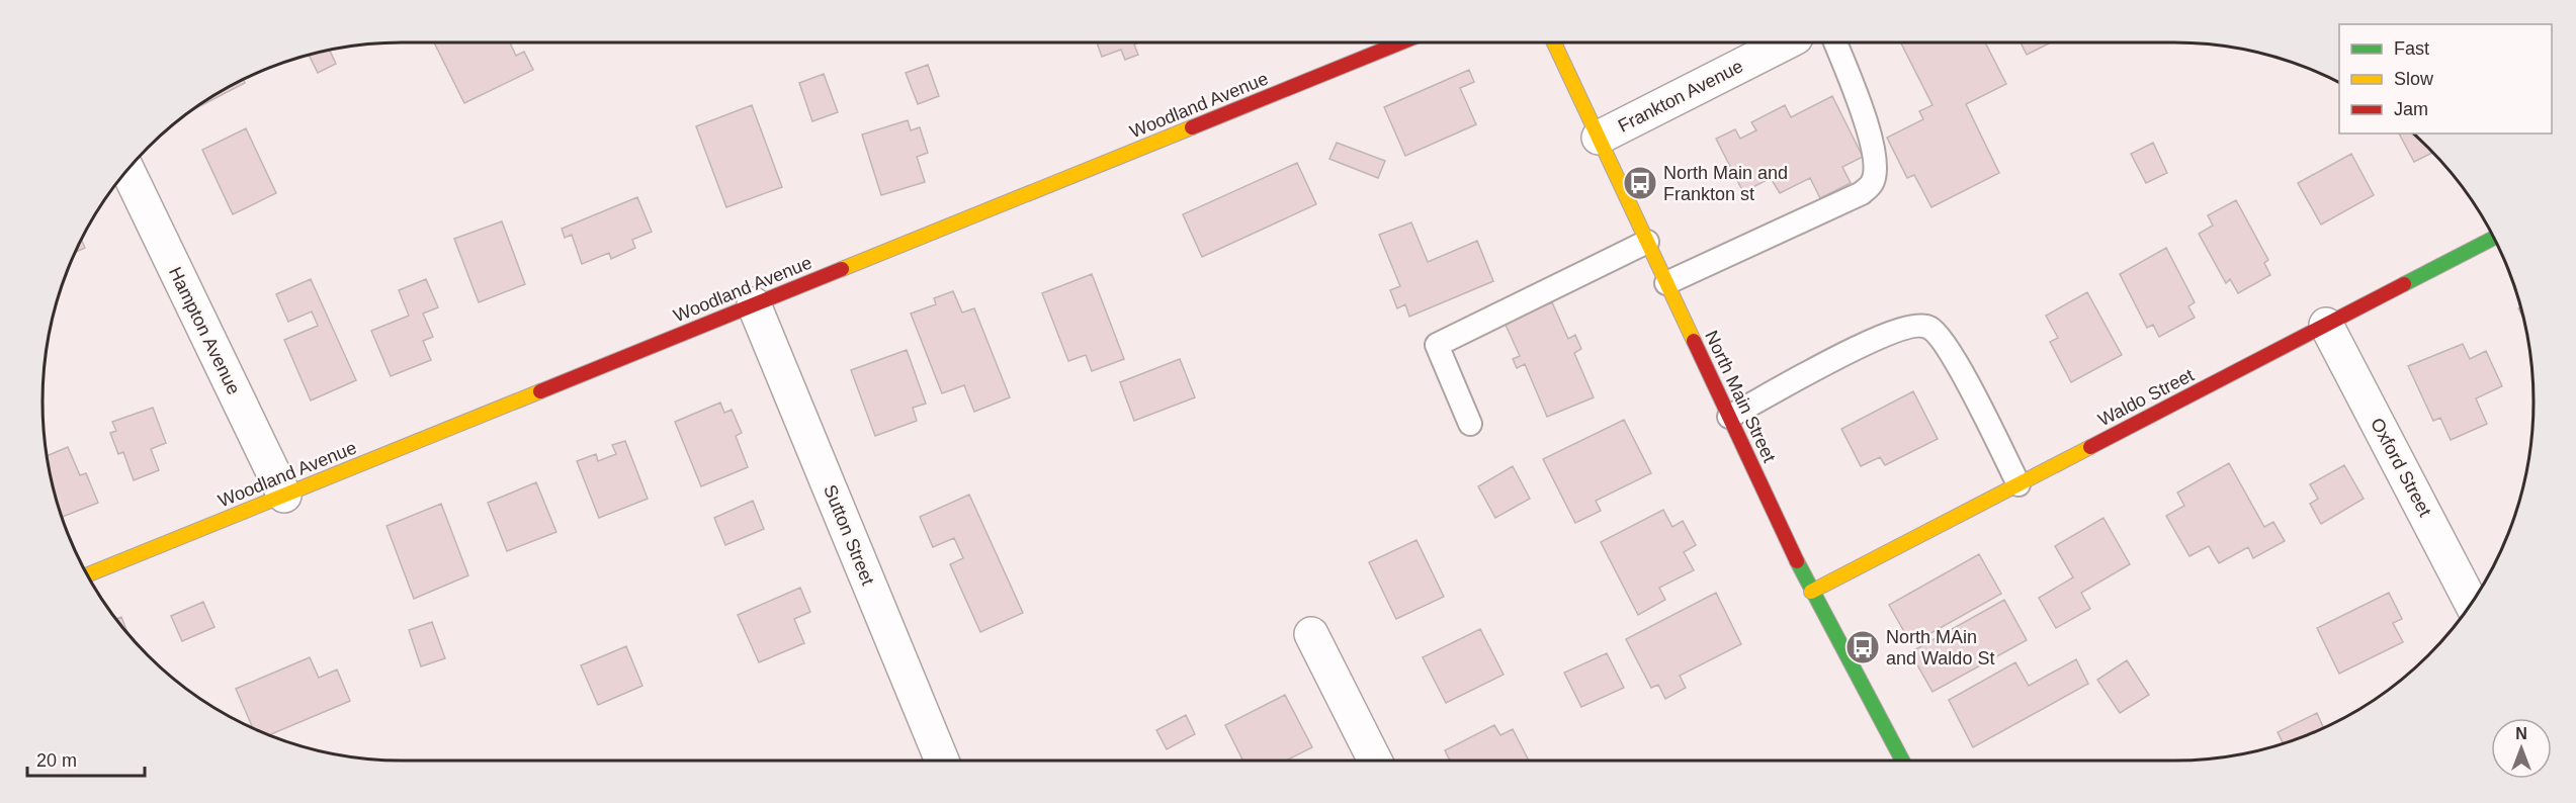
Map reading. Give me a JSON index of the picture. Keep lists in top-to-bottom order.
{
  "streets": {
    "street": [
      "Frankton Avenue",
      "Woodland Avenue",
      "Hampton Avenue",
      "North Main Street",
      "Waldo Street",
      "Oxford Street",
      "Sutton Street"
    ]
  },
  "crossings": [
    ["Frankton Avenue", "North Main Street"],
    ["Woodland Avenue", "Hampton Avenue"],
    ["Woodland Avenue", "Sutton Street"],
    ["North Main Street", "Waldo Street"],
    ["Waldo Street", "Oxford Street"]
  ],
  "places": {
    "bus stop": ["North Main and Frankton st", "North MAin and Waldo St"]
  },
  "legend": ["Fast", "Slow", "Jam"],
  "scale_bar": "20 m",
  "north": "top"
}
